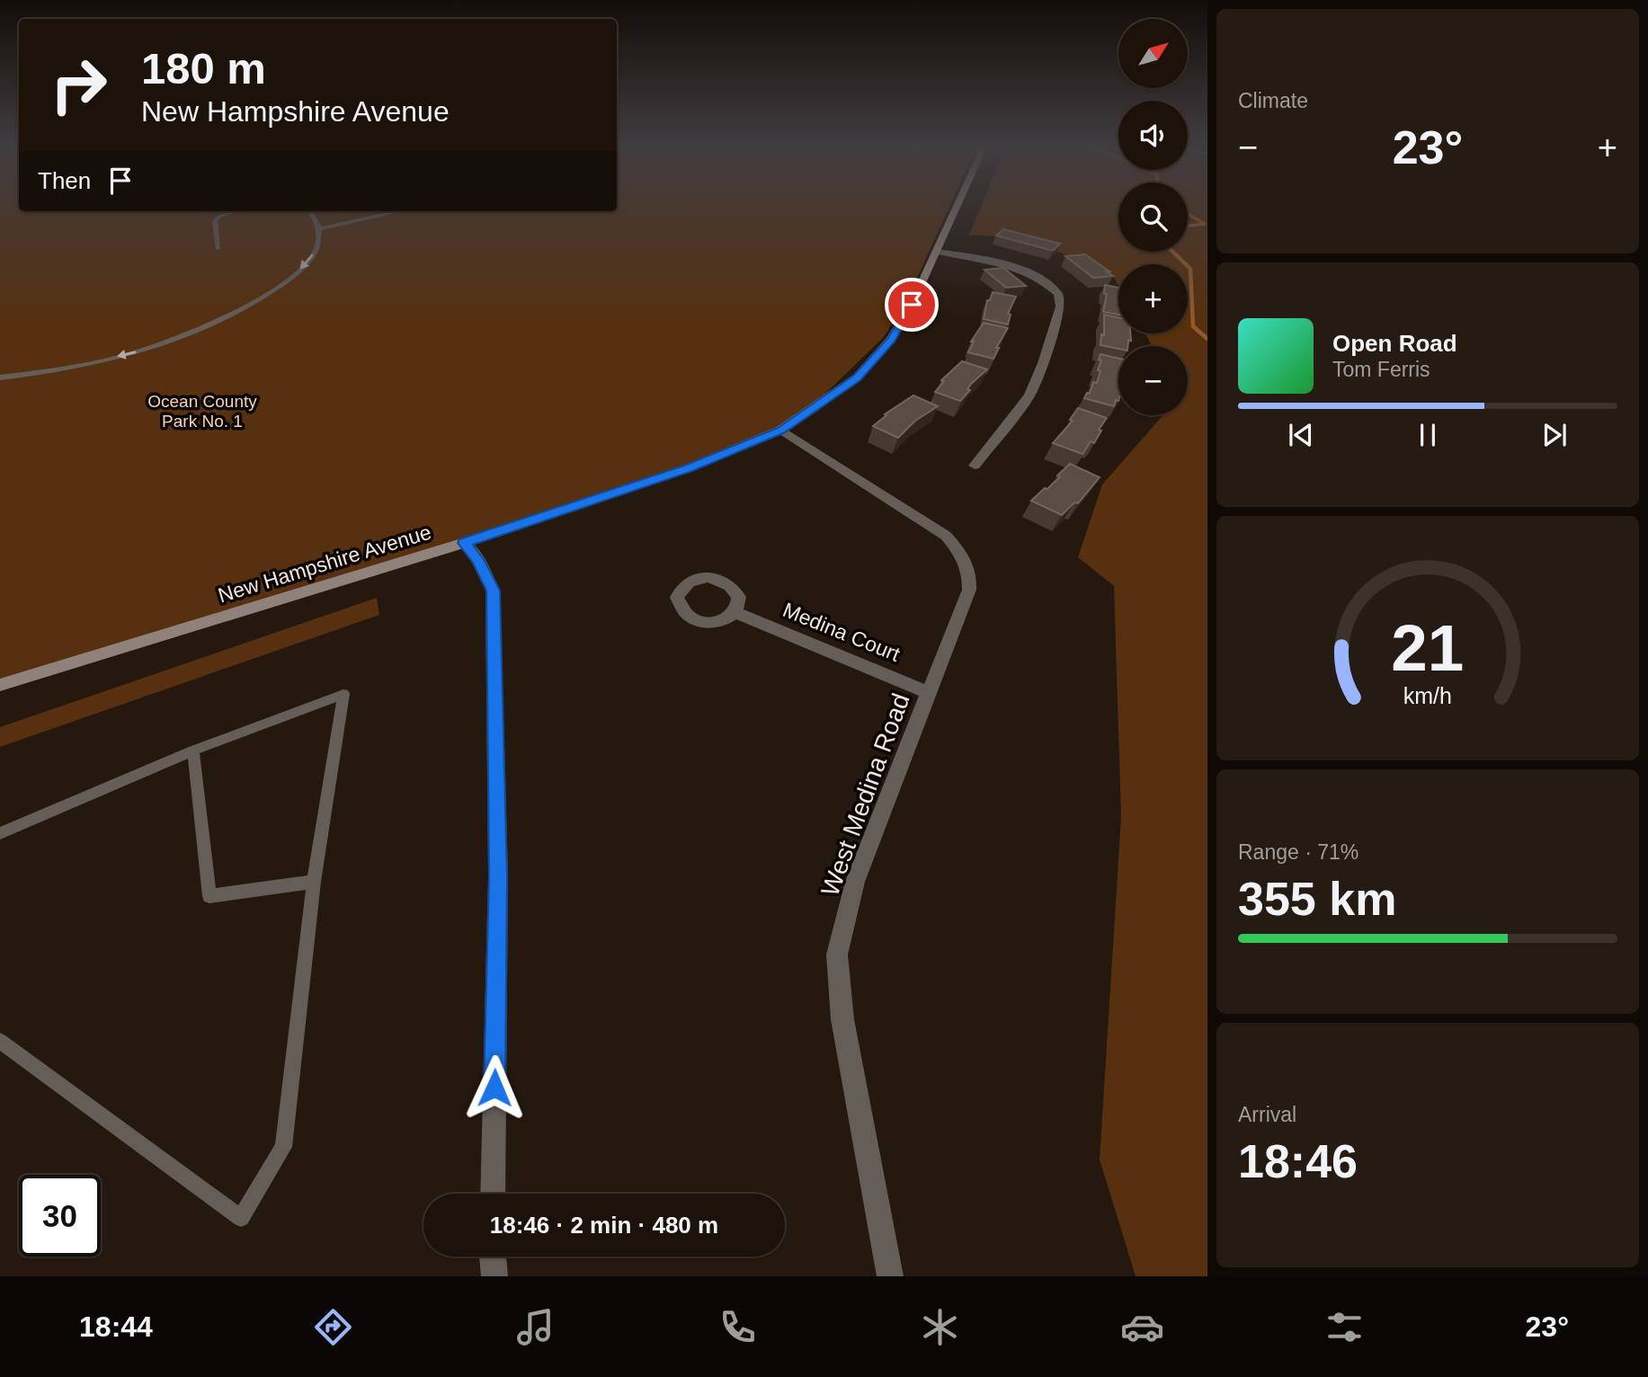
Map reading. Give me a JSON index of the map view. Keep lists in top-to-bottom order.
{
  "streets": {
    "main road": ["New Hampshire Avenue"],
    "street": ["Medina Court", "West Medina Road"]
  },
  "crossings": [
    ["New Hampshire Avenue", "West Medina Road"],
    ["Medina Court", "West Medina Road"]
  ],
  "parks": ["Ocean County Park No. 1"],
  "north": "top right",
  "page": {
    "tile": [
      "Climate",
      ["Range · 71%", "355 km"],
      ["Arrival", "18:46"]
    ],
    "map_buttons": ["+", "−"],
    "turn": ["180 m", "New Hampshire Avenue"],
    "heat": ["−", "23°", "+"],
    "then": "Then",
    "song": ["Open Road", "Tom Ferris"],
    "limit": "30",
    "trip": "18:46 · 2 min · 480 m",
    "tabs": ["18:44", "23°"],
    "gauge": ["21", "km/h"]
  }
}
